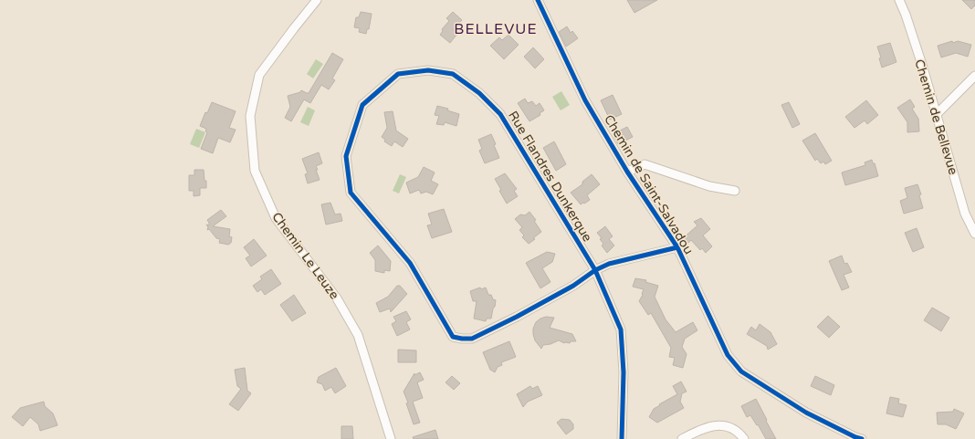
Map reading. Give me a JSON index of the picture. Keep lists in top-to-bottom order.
{
  "streets": {
    "street": [
      "Chemin de Bellevue",
      "Rue Flandres Dunkerque",
      "Chemin de Saint-Salvadou",
      "Chemin Le Leuze"
    ]
  },
  "crossings": [
    ["Rue Flandres Dunkerque", "Chemin de Saint-Salvadou"]
  ],
  "districts": ["BELLEVUE"]
}
